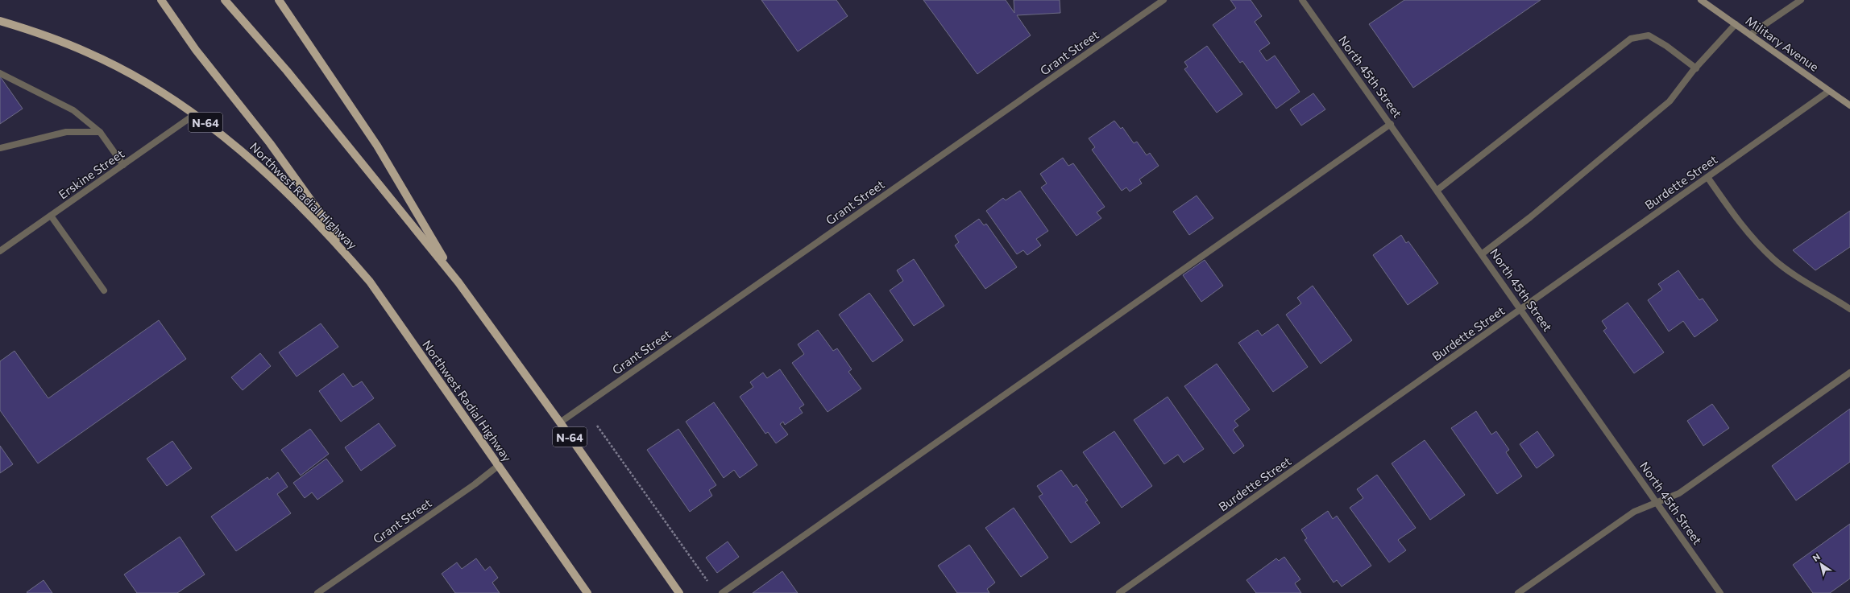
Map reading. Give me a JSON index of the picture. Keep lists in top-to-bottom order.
{
  "streets": {
    "main road": ["N-64", "Northwest Radial Highway"],
    "street": [
      "Military Avenue",
      "Grant Street",
      "North 45th Street",
      "Erskine Street",
      "Burdette Street"
    ]
  },
  "crossings": [
    ["Military Avenue", "Burdette Street"],
    ["Grant Street", "N-64"],
    ["Grant Street", "Northwest Radial Highway"],
    ["North 45th Street", "Burdette Street"],
    ["Erskine Street", "Northwest Radial Highway"]
  ],
  "north": "top left"
}
